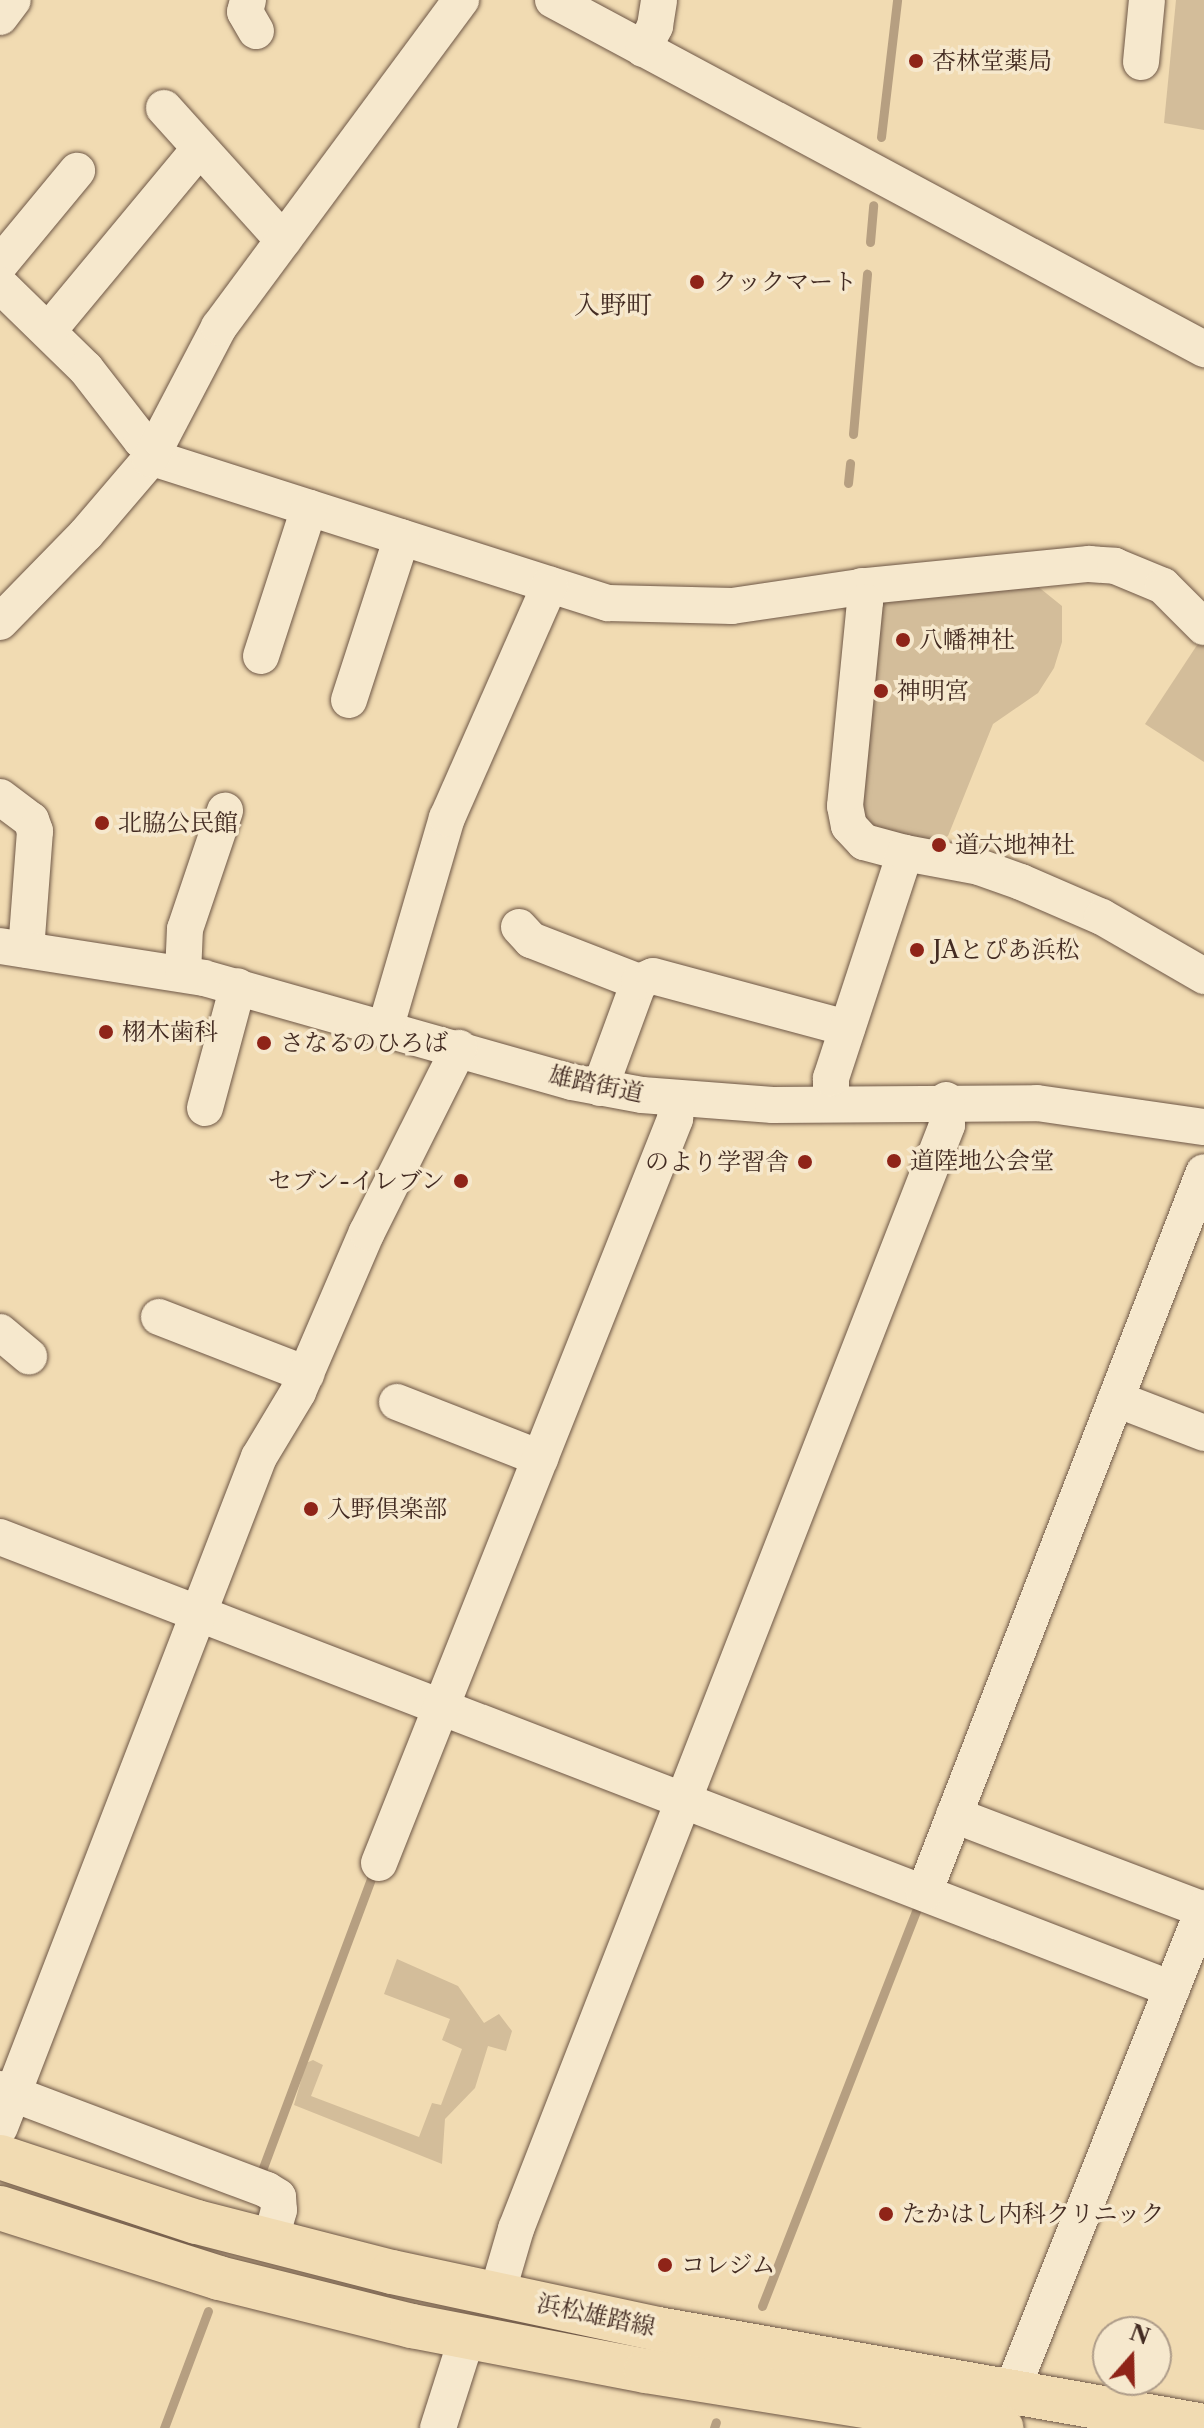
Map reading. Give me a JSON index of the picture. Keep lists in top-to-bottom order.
{
  "streets": {
    "main road": ["浜松雄踏線"],
    "street": ["雄踏街道"]
  },
  "districts": ["入野町"],
  "places": [
    "杏林堂薬局",
    "クックマート",
    "八幡神社",
    "神明宮",
    "北脇公民館",
    "道六地神社",
    "JAとぴあ浜松",
    "栩木歯科",
    "さなるのひろば",
    "道陸地公会堂",
    "のより学習舎",
    "セブン-イレブン",
    "入野倶楽部",
    "たかはし内科クリニック",
    "コレジム"
  ],
  "north": "top"
}
